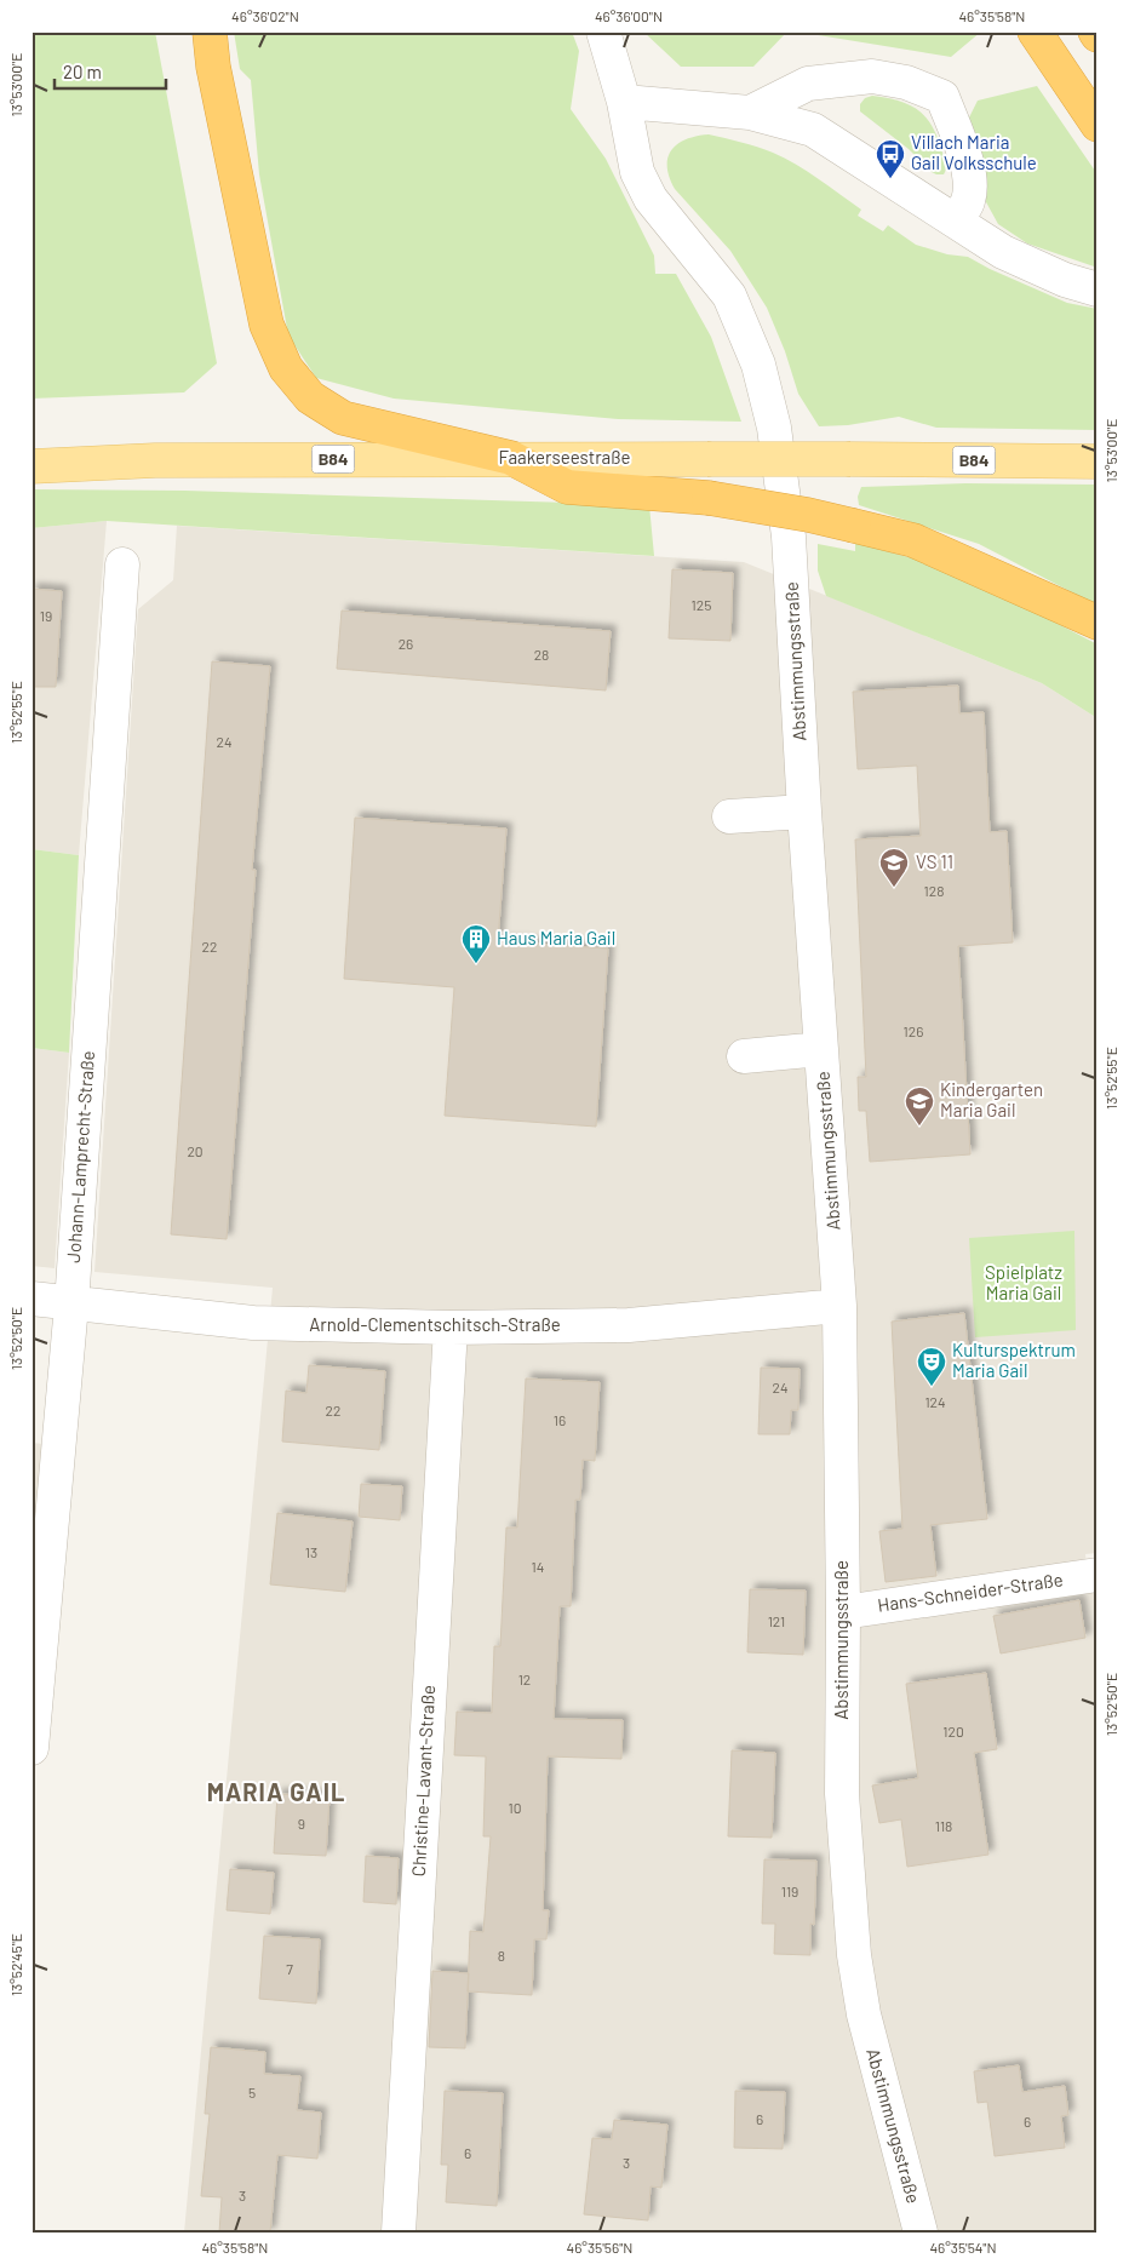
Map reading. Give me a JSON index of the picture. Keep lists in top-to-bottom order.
{
  "streets": {
    "main road": ["Faakerseestraße", "B84"],
    "street": [
      "Abstimmungsstraße",
      "Johann-Lamprecht-Straße",
      "Arnold-Clementschitsch-Straße",
      "Hans-Schneider-Straße",
      "Christine-Lavant-Straße"
    ]
  },
  "crossings": [
    ["Abstimmungsstraße", "Arnold-Clementschitsch-Straße"],
    ["Abstimmungsstraße", "Hans-Schneider-Straße"],
    ["Johann-Lamprecht-Straße", "Arnold-Clementschitsch-Straße"],
    ["Arnold-Clementschitsch-Straße", "Christine-Lavant-Straße"]
  ],
  "districts": ["MARIA GAIL"],
  "parks": ["Spielplatz Maria Gail"],
  "places": {
    "bus stop": ["Villach Maria Gail Volksschule"],
    "school or university": ["VS 11", "Kindergarten Maria Gail"],
    "building": ["Haus Maria Gail"],
    "theatre": ["Kulturspektrum Maria Gail"]
  },
  "house_numbers": [
    "125",
    "19",
    "26",
    "28",
    "24",
    "128",
    "22",
    "126",
    "20",
    "24",
    "124",
    "22",
    "16",
    "13",
    "14",
    "121",
    "12",
    "120",
    "10",
    "9",
    "118",
    "119",
    "8",
    "7",
    "5",
    "6",
    "6",
    "6",
    "3",
    "3"
  ],
  "scale_bar": "20 m",
  "coordinates": [
    "46°36'02\"N",
    "46°36'00\"N",
    "46°35'58\"N",
    "13°53'00\"E",
    "13°52'55\"E",
    "13°52'50\"E",
    "13°52'45\"E",
    "46°35'56\"N",
    "46°35'54\"N"
  ]
}
